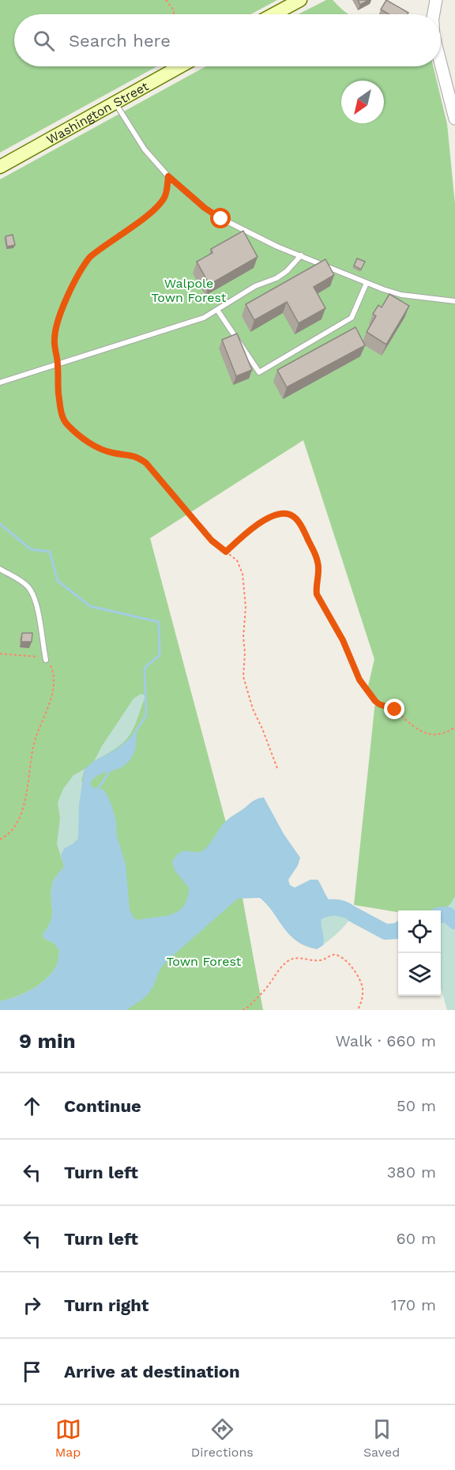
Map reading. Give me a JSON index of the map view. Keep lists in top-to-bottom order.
{
  "streets": {
    "main road": ["Washington Street"]
  },
  "parks": ["Walpole Town Forest", "Town Forest"],
  "north": "bottom left",
  "page": {
    "search": "Search here",
    "heading": ["9 min", "Walk · 660 m"],
    "list": [
      ["Continue", "50 m"],
      ["Turn left", "380 m"],
      ["Turn left", "60 m"],
      ["Turn right", "170 m"],
      "Arrive at destination"
    ],
    "nav": ["Map", "Directions", "Saved"]
  }
}
